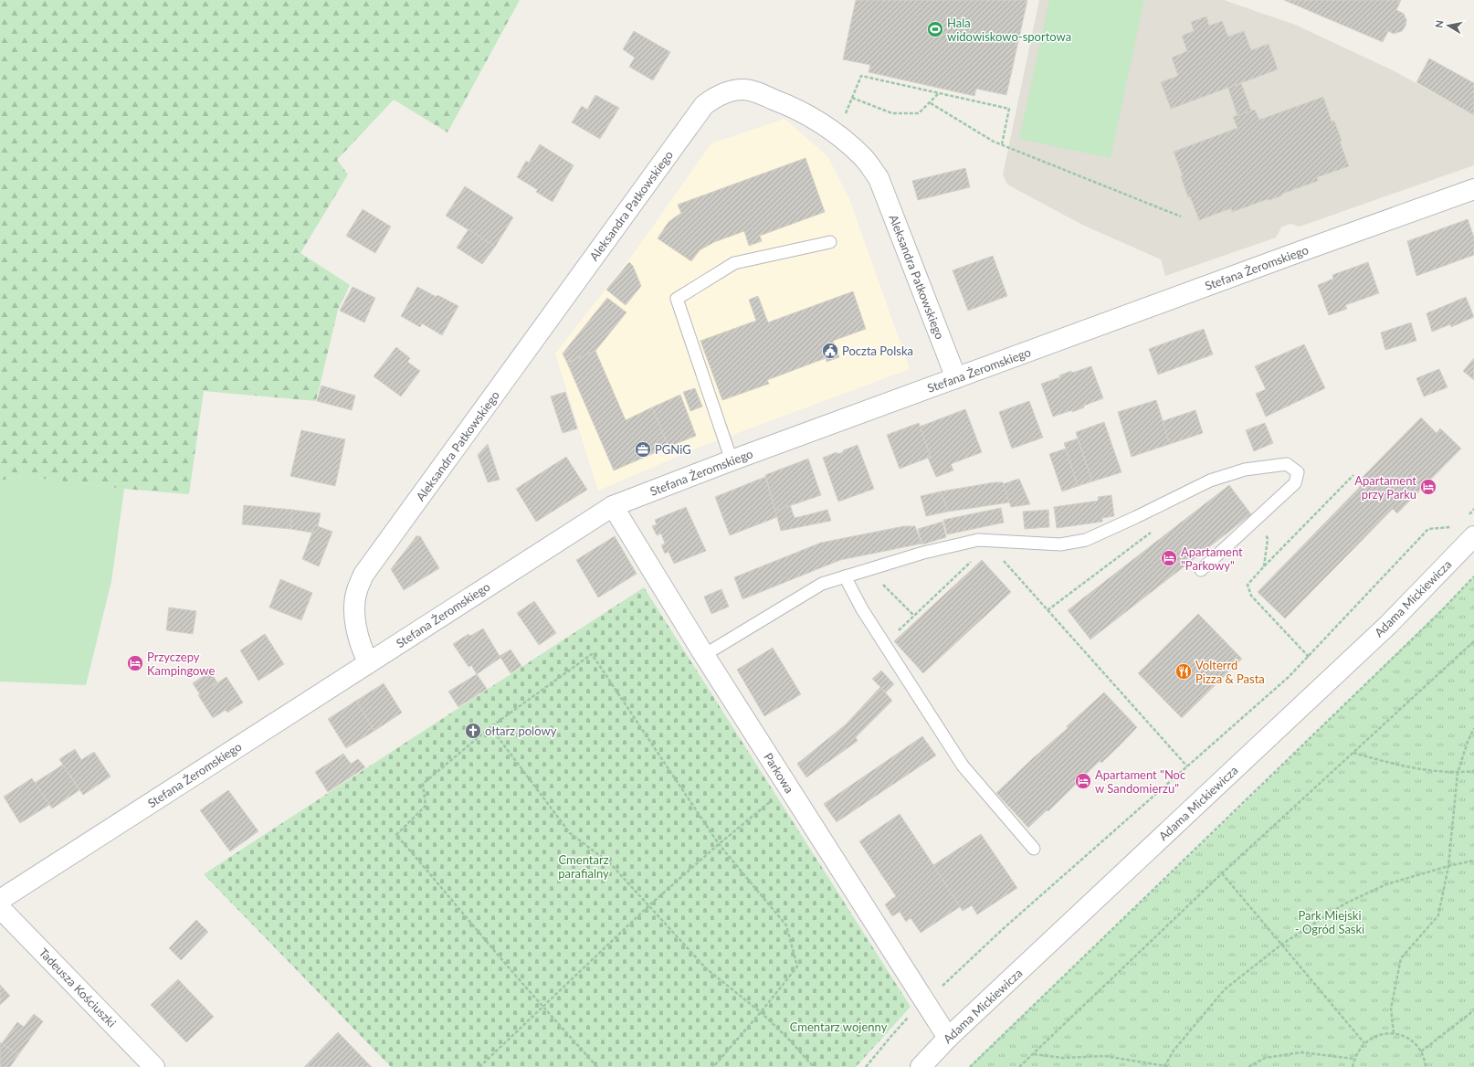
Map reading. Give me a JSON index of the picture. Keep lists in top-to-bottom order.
{
  "streets": {
    "street": [
      "Aleksandra Patkowskiego",
      "Stefana Żeromskiego",
      "Adama Mickiewicza",
      "Parkowa",
      "Tadeusza Kościuszki"
    ]
  },
  "crossings": [
    ["Aleksandra Patkowskiego", "Stefana Żeromskiego"],
    ["Stefana Żeromskiego", "Parkowa"],
    ["Adama Mickiewicza", "Parkowa"]
  ],
  "parks": ["Cmentarz parafialny", "Park Miejski - Ogród Saski", "Cmentarz wojenny"],
  "places": {
    "sports": ["Hala widowiskowo-sportowa"],
    "public building": ["Poczta Polska"],
    "office": ["PGNiG"],
    "hotel": [
      "Apartament przy Parku",
      "Apartament \"Parkowy\"",
      "Przyczepy Kampingowe",
      "Apartament \"Noc w Sandomierzu\""
    ],
    "restaurant": ["Volterrd Pizza & Pasta"],
    "church": ["ołtarz polowy"]
  },
  "north": "left"
}
